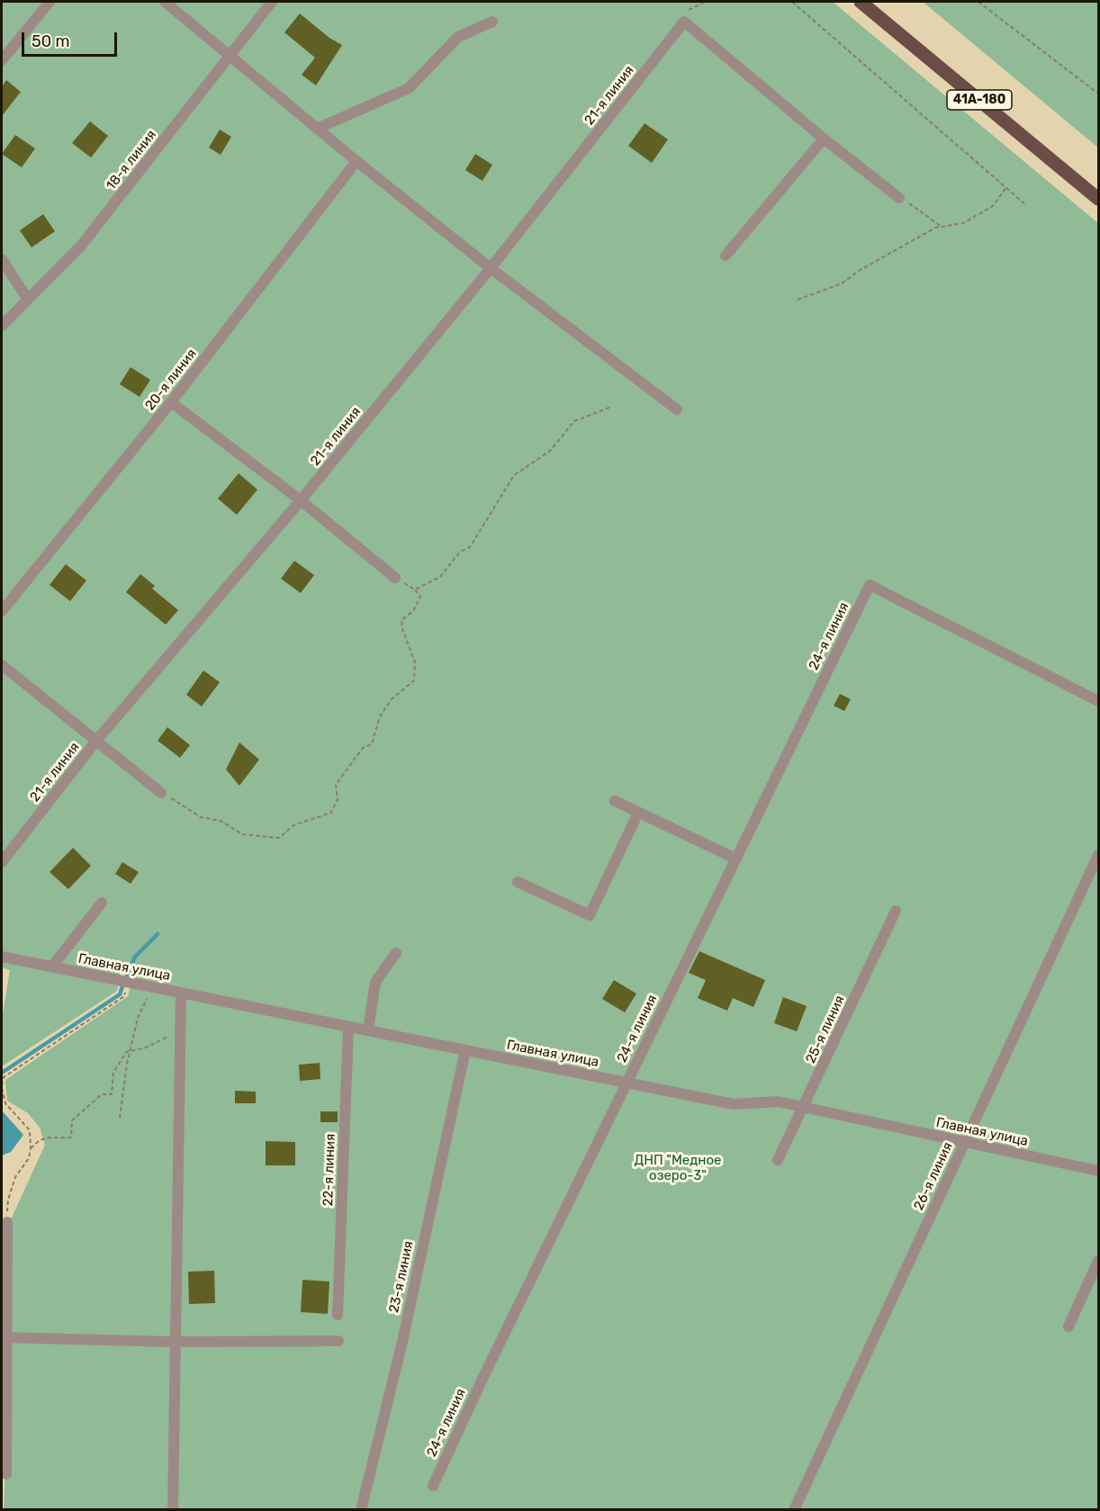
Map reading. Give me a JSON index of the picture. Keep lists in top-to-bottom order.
{
  "streets": {
    "main road": ["41А-180"],
    "street": [
      "21-я линия",
      "18-я линия",
      "20-я линия",
      "24-я линия",
      "Главная улица",
      "25-я линия",
      "22-я линия",
      "26-я линия",
      "23-я линия"
    ]
  },
  "crossings": [
    ["24-я линия", "Главная улица"],
    ["Главная улица", "25-я линия"],
    ["Главная улица", "22-я линия"],
    ["Главная улица", "26-я линия"],
    ["Главная улица", "23-я линия"]
  ],
  "parks": ["ДНП \"Медное озеро-3\""],
  "scale_bar": "50 m"
}
